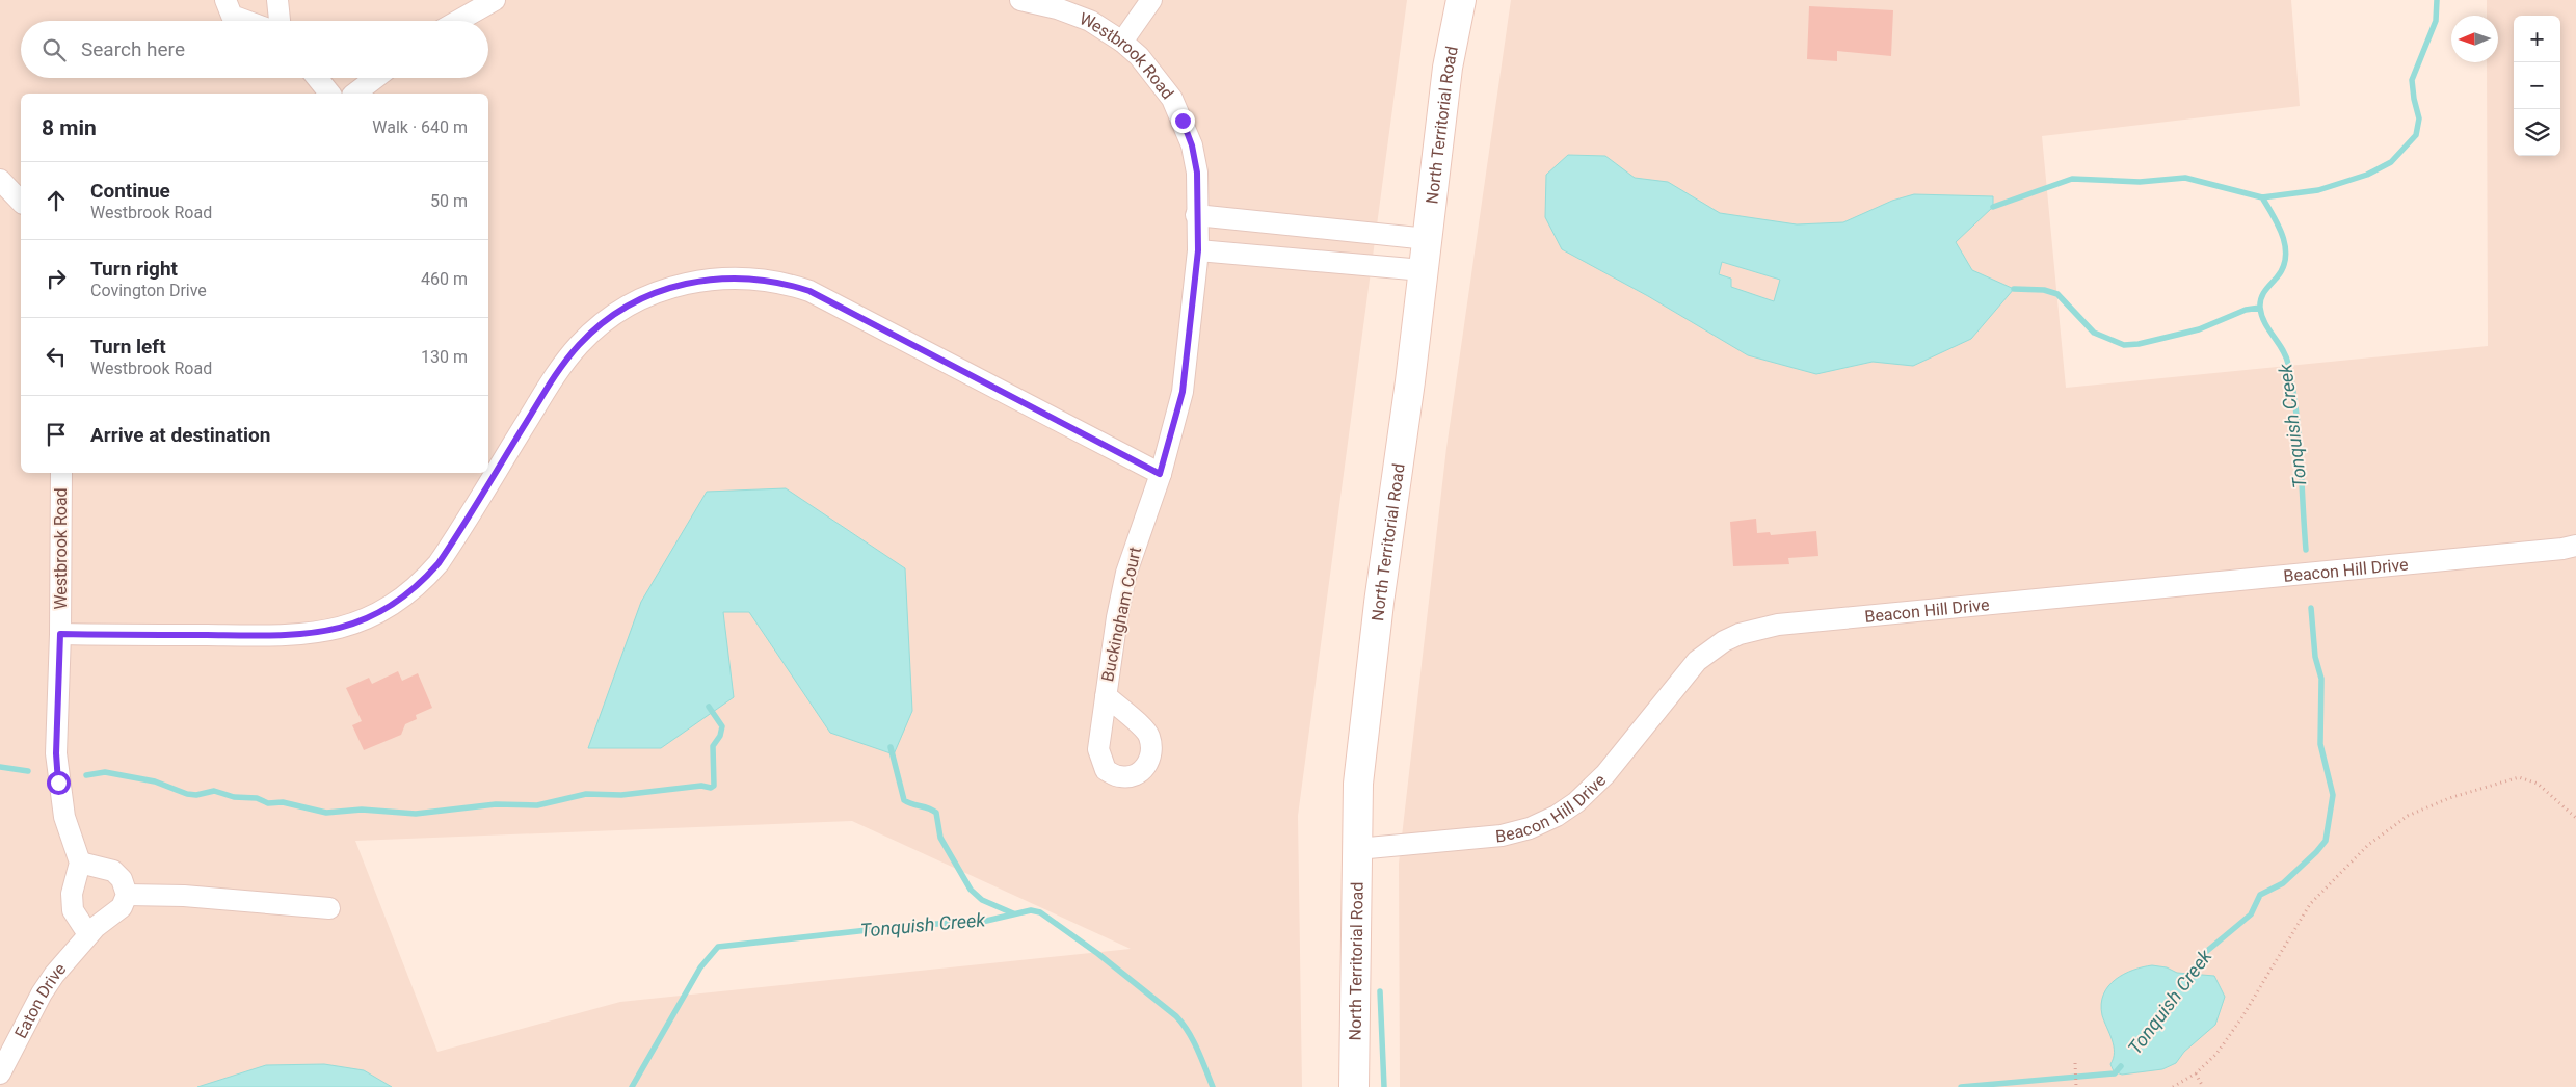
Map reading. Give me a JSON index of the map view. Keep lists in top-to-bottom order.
{
  "streets": {
    "main road": ["North Territorial Road"],
    "street": [
      "Westbrook Road",
      "Beacon Hill Drive",
      "Buckingham Court",
      "Eaton Drive"
    ]
  },
  "crossings": [
    ["Westbrook Road", "Buckingham Court"],
    ["North Territorial Road", "Beacon Hill Drive"]
  ],
  "water": ["Tonquish Creek"],
  "north": "left",
  "page": {
    "map_buttons": ["+", "−"],
    "search": "Search here",
    "heading": ["8 min", "Walk · 640 m"],
    "list": [
      ["Continue", "Westbrook Road", "50 m"],
      ["Turn right", "Covington Drive", "460 m"],
      ["Turn left", "Westbrook Road", "130 m"],
      "Arrive at destination"
    ]
  }
}
